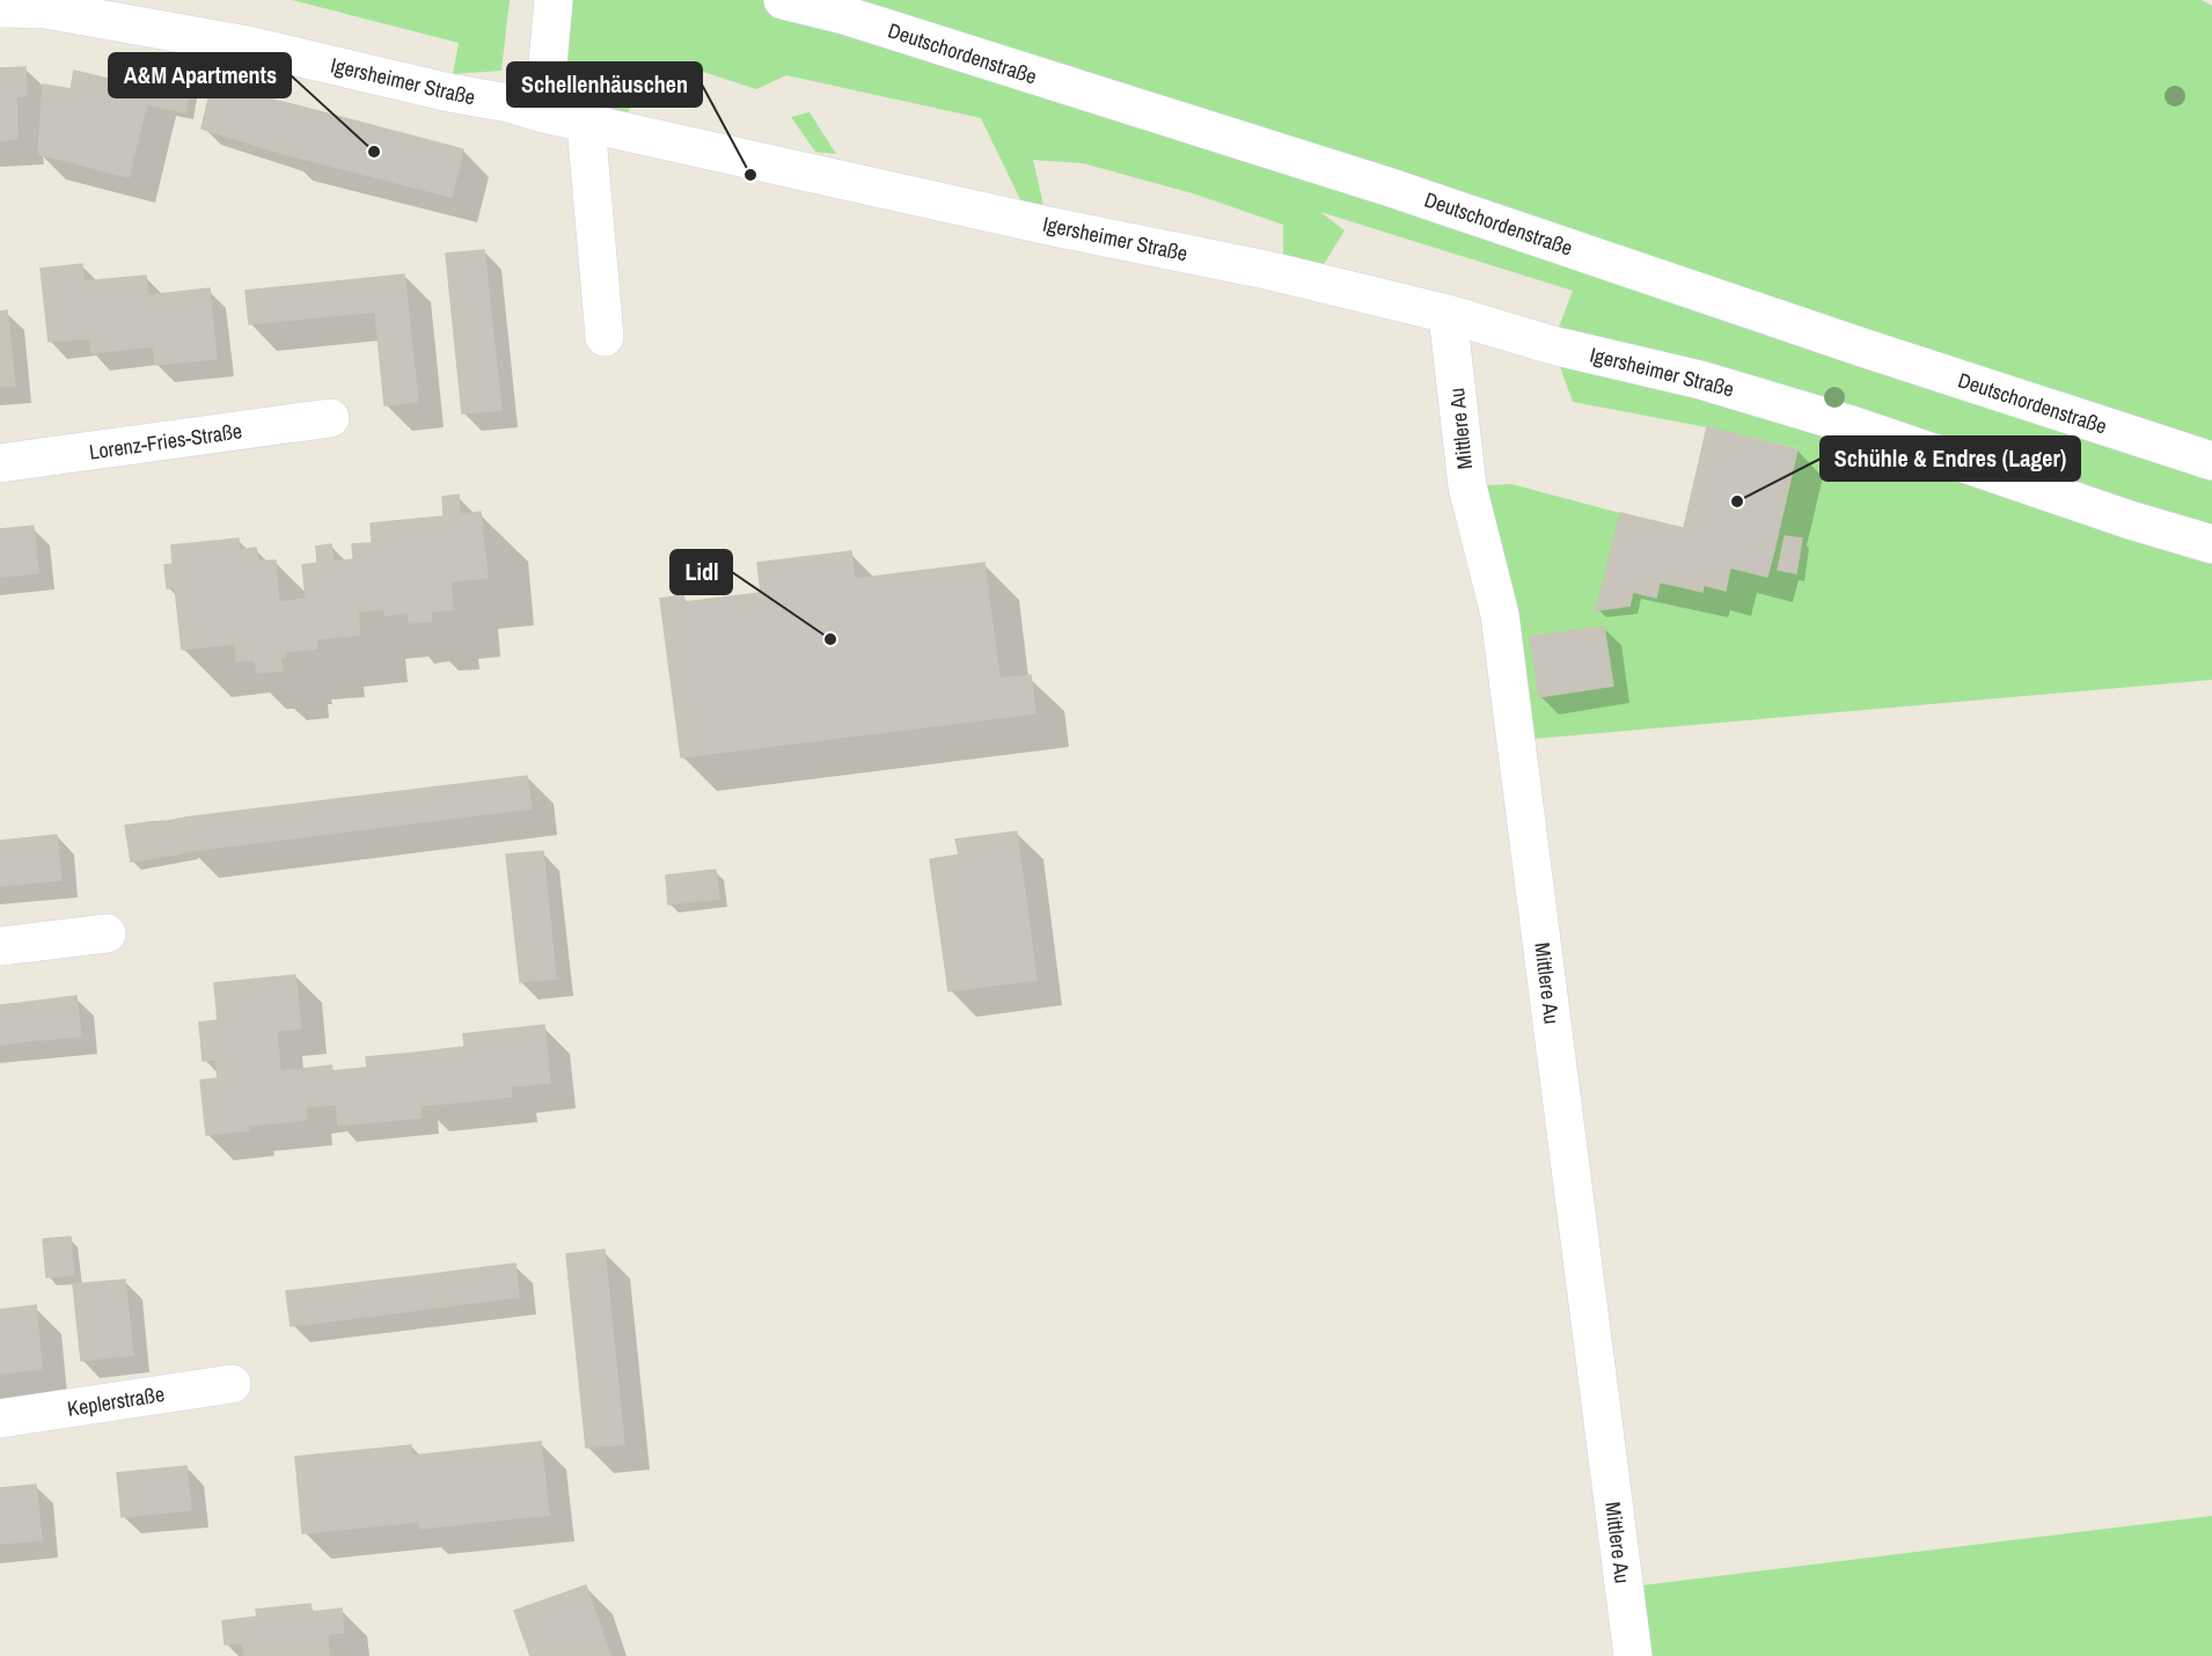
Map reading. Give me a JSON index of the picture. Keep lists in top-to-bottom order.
{
  "streets": {
    "street": [
      "Deutschordenstraße",
      "Igersheimer Straße",
      "Mittlere Au",
      "Lorenz-Fries-Straße",
      "Keplerstraße"
    ]
  },
  "crossings": [
    ["Igersheimer Straße", "Mittlere Au"]
  ],
  "places": [
    "A&M Apartments",
    "Schellenhäuschen",
    "Schühle & Endres (Lager)",
    "Lidl"
  ]
}
